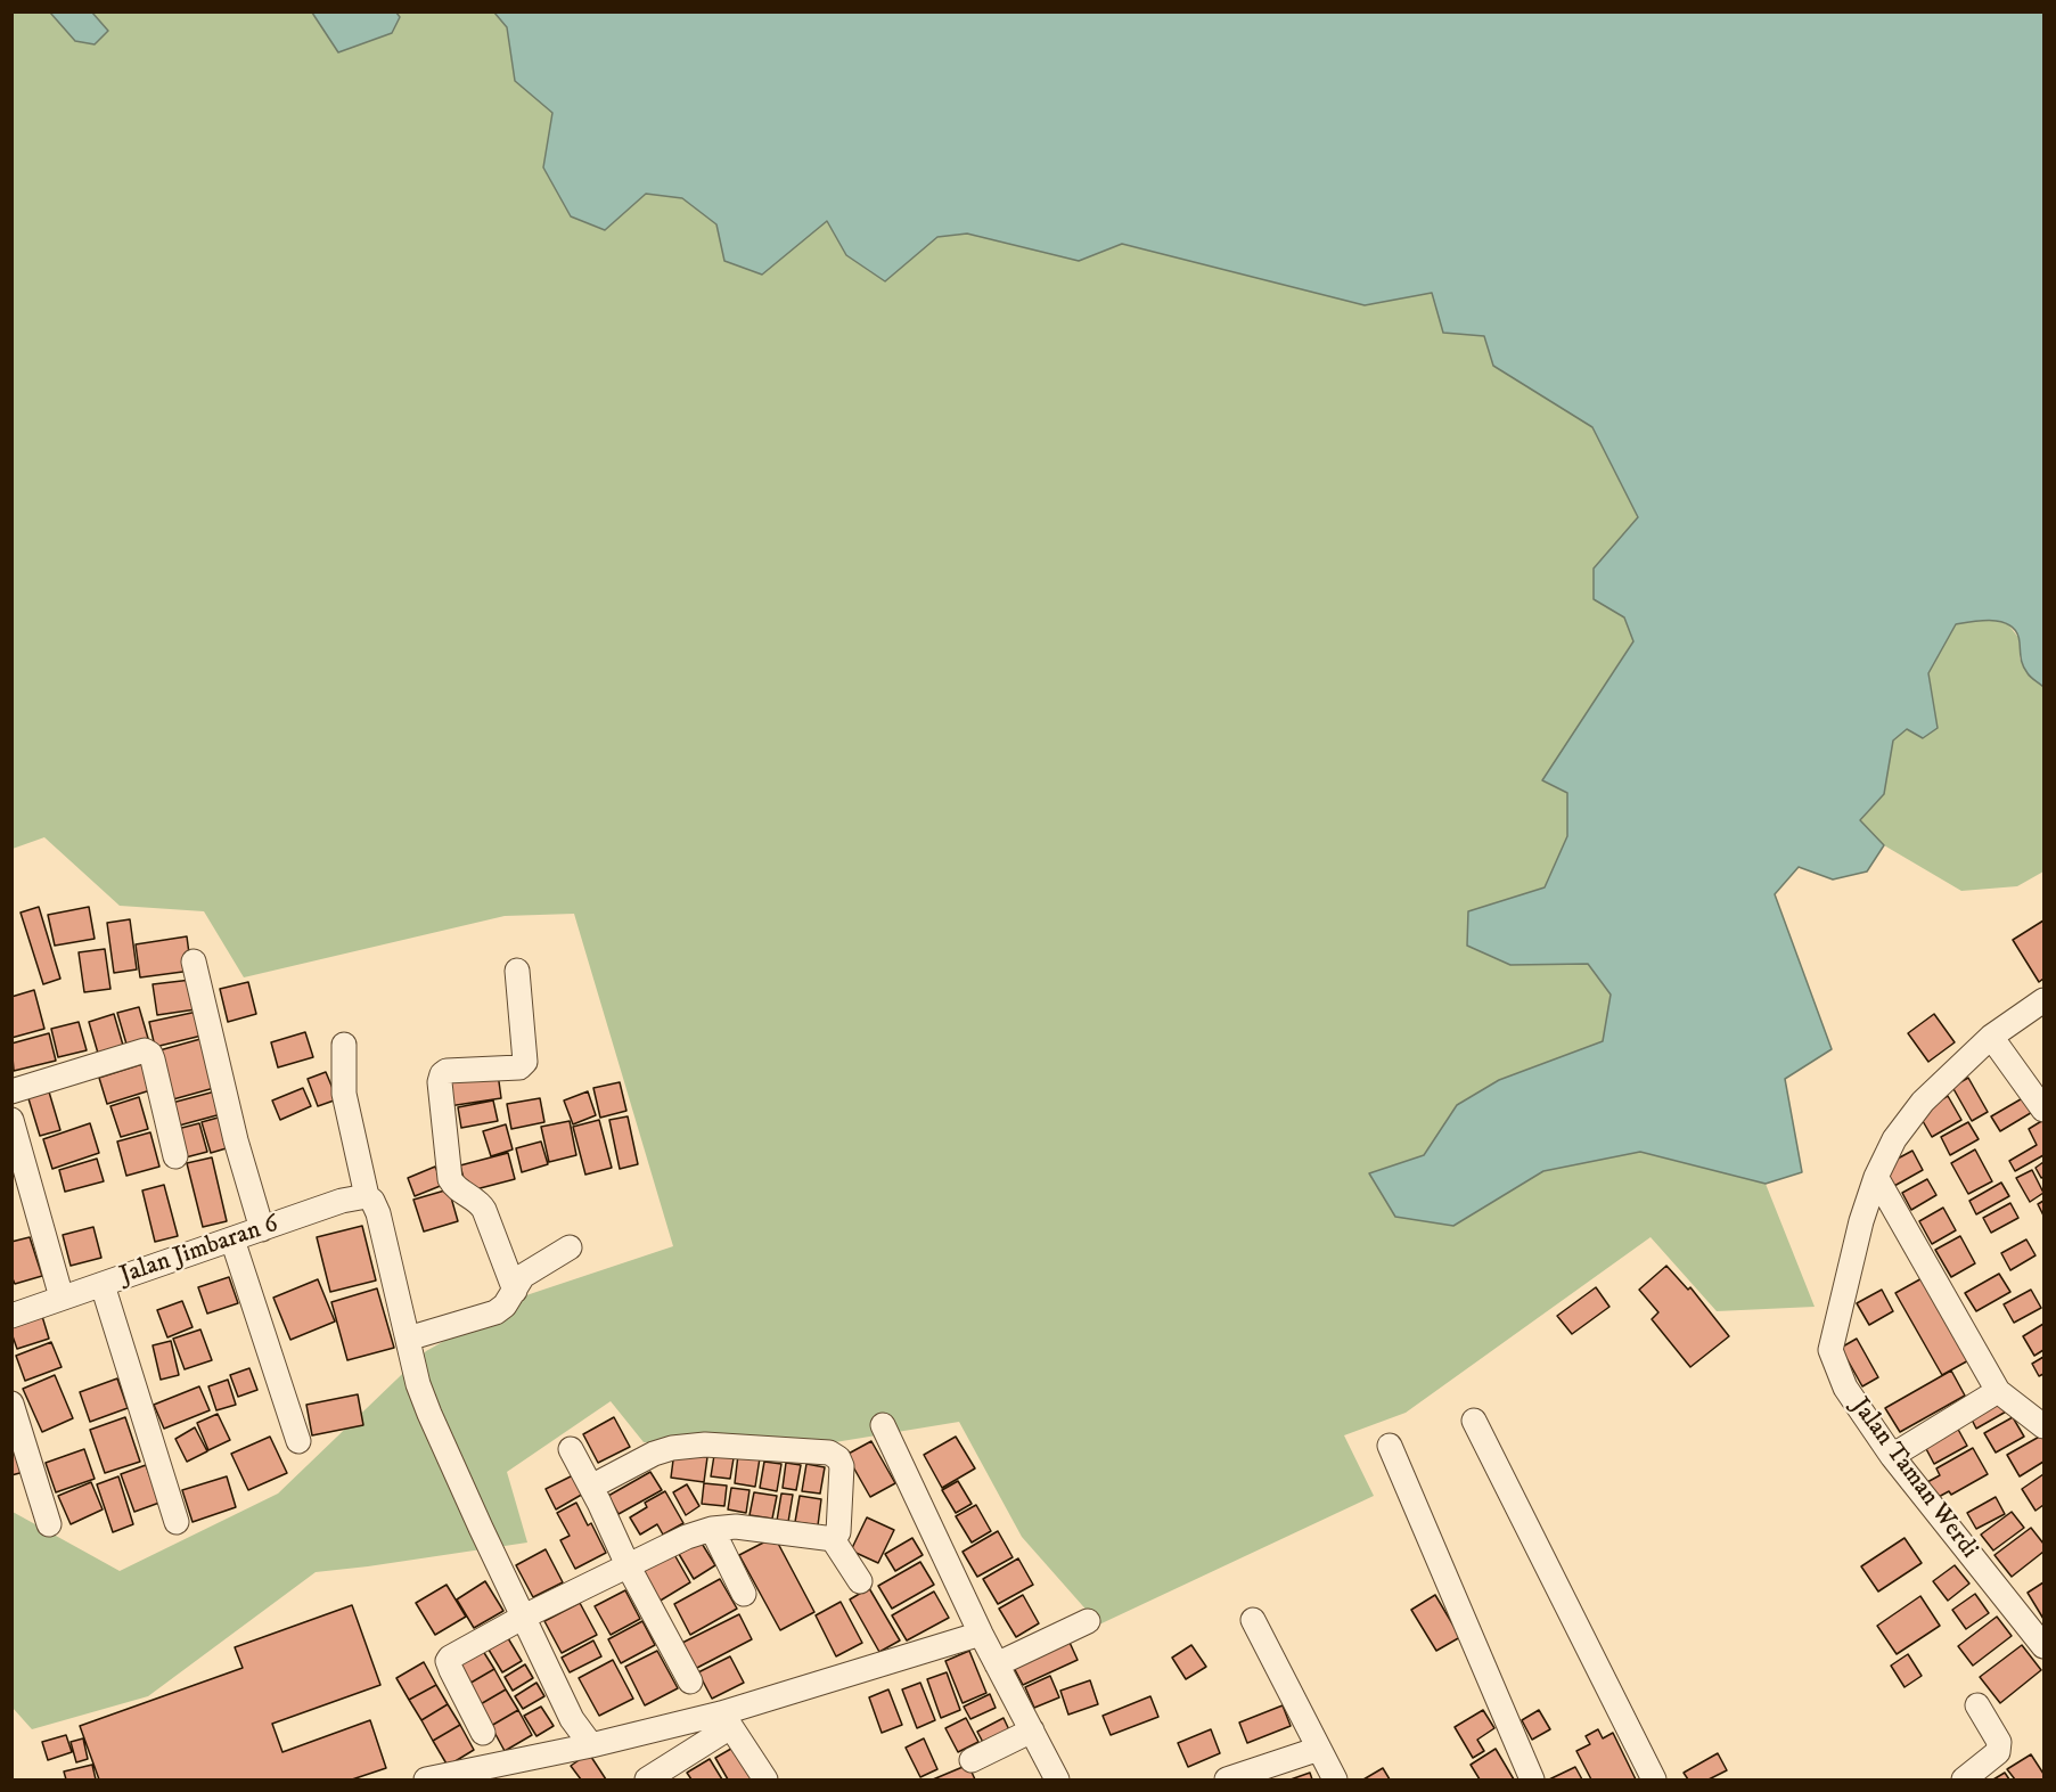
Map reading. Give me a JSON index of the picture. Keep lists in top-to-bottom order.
{
  "streets": {
    "street": ["Jalan Jimbaran 6", "Jalan Taman Werdi"]
  }
}
